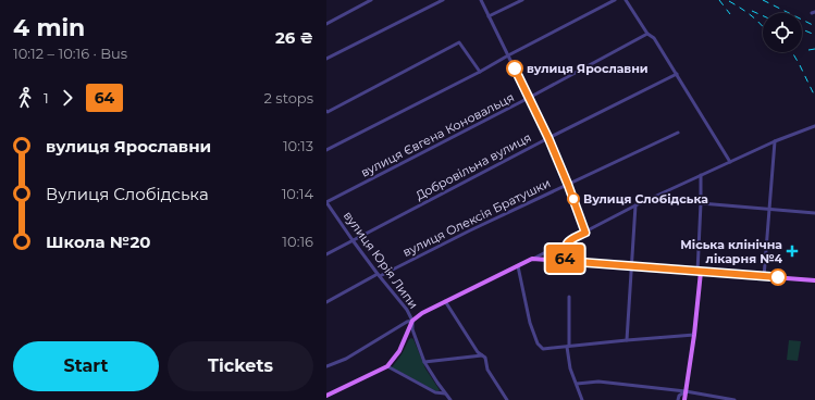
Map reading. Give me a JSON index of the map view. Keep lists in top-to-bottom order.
{
  "streets": {
    "street": [
      "вулиця Євгена Коновальця",
      "Добровільна вулиця",
      "вулиця Олексія Братушки",
      "вулиця Юрія Липи"
    ]
  },
  "crossings": [
    ["вулиця Євгена Коновальця", "вулиця Юрія Липи"],
    ["Добровільна вулиця", "вулиця Юрія Липи"],
    ["вулиця Олексія Братушки", "вулиця Юрія Липи"]
  ],
  "places": {
    "other": ["вулиця Ярославни", "Вулиця Слобідська"],
    "health": ["Міська клінічна лікарня №4"]
  },
  "lines": ["bus line 64"],
  "page": {
    "heading": ["4 min", "10:12 – 10:16 · Bus", "26 ₴"],
    "on_map": "64",
    "legs": ["1", "64", "2 stops"],
    "list": [
      {
        "name": "вулиця Ярославни",
        "value": "10:13"
      },
      {
        "name": "Вулиця Слобідська",
        "value": "10:14"
      },
      {
        "name": "Школа №20",
        "value": "10:16"
      }
    ],
    "buttons": ["Start", "Tickets"]
  }
}
